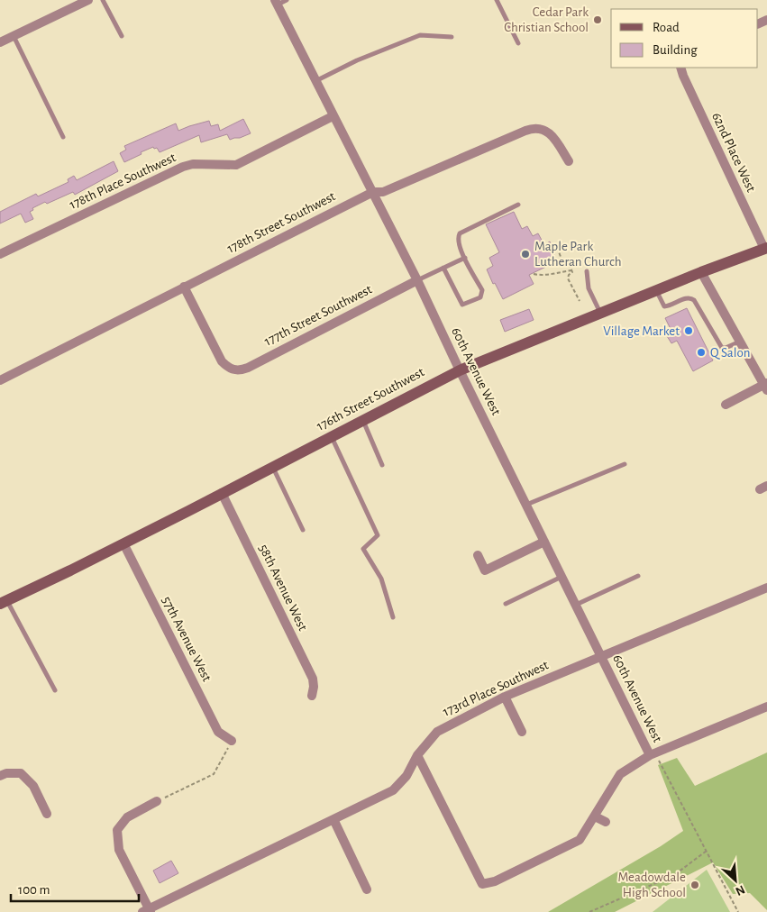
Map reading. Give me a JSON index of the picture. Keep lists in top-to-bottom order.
{
  "streets": {
    "street": [
      "62nd Place West",
      "178th Place Southwest",
      "178th Street Southwest",
      "177th Street Southwest",
      "60th Avenue West",
      "176th Street Southwest",
      "58th Avenue West",
      "57th Avenue West",
      "173rd Place Southwest"
    ]
  },
  "crossings": [
    ["62nd Place West", "176th Street Southwest"],
    ["178th Place Southwest", "60th Avenue West"],
    ["178th Street Southwest", "177th Street Southwest"],
    ["178th Street Southwest", "60th Avenue West"],
    ["177th Street Southwest", "60th Avenue West"],
    ["60th Avenue West", "176th Street Southwest"],
    ["60th Avenue West", "173rd Place Southwest"],
    ["176th Street Southwest", "58th Avenue West"],
    ["176th Street Southwest", "57th Avenue West"]
  ],
  "places": [
    "Cedar Park Christian School",
    "Maple Park Lutheran Church",
    "Village Market",
    "Q Salon",
    "Meadowdale High School"
  ],
  "legend": ["Road", "Building"],
  "scale_bar": "100 m",
  "north": "bottom right"
}
